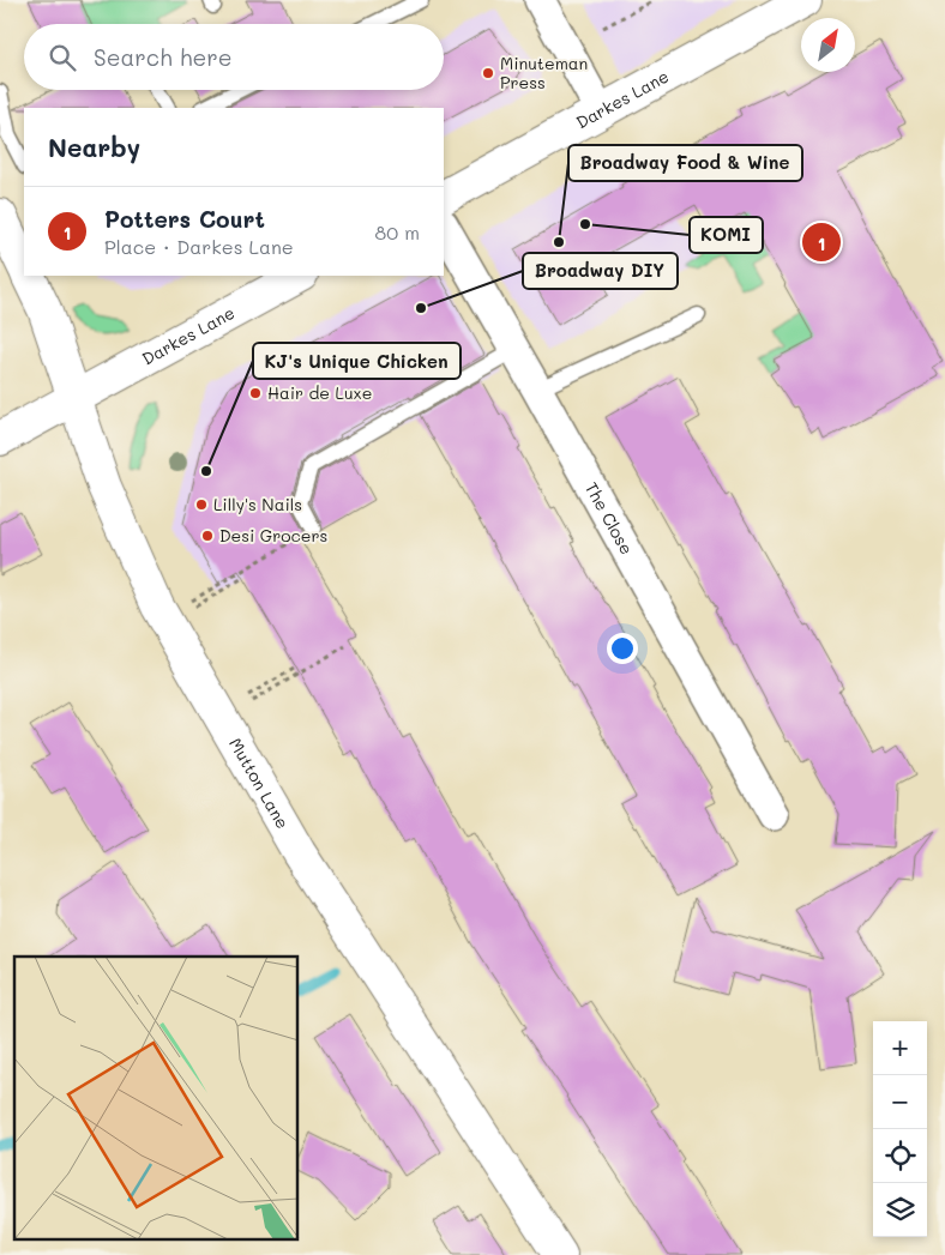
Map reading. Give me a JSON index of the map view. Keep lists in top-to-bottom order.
{
  "streets": {
    "main road": ["Darkes Lane", "Mutton Lane"],
    "street": ["The Close"]
  },
  "crossings": [
    ["Darkes Lane", "Mutton Lane"]
  ],
  "places": [
    "Minuteman Press",
    "KOMI",
    "Broadway Food & Wine",
    "Broadway DIY",
    "Hair de Luxe",
    "KJ's Unique Chicken",
    "Lilly's Nails",
    "Desi Grocers"
  ],
  "north": "top right",
  "page": {
    "search": "Search here",
    "heading": "Nearby",
    "list": [
      {
        "mark": "1",
        "name": "Potters Court",
        "note": "Place · Darkes Lane",
        "value": "80 m"
      }
    ],
    "pins": "1",
    "map_buttons": ["+", "−"]
  }
}
